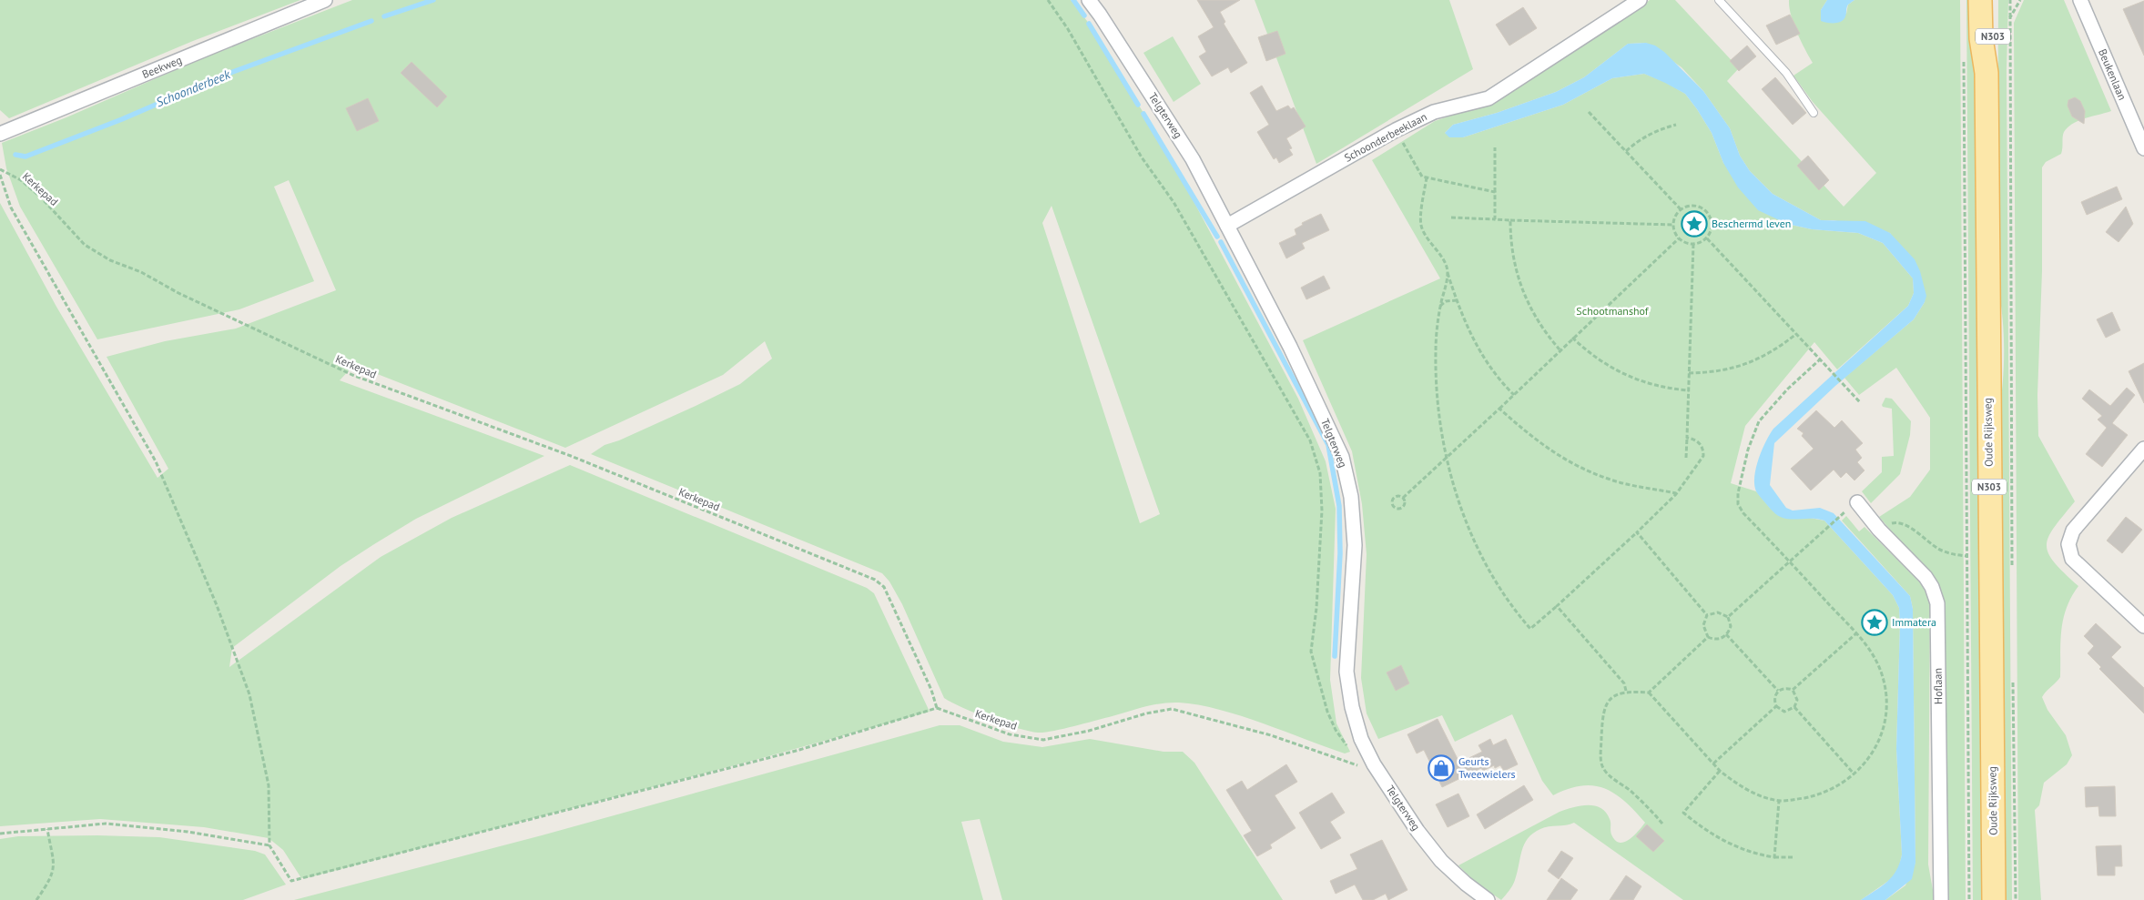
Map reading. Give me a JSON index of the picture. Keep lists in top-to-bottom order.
{
  "streets": {
    "main road": ["N303", "Oude Rijksweg"],
    "street": [
      "Beekweg",
      "Beukenlaan",
      "Telgterweg",
      "Schoonderbeeklaan",
      "Hoflaan"
    ],
    "path": ["Kerkepad"]
  },
  "crossings": [
    ["Telgterweg", "Schoonderbeeklaan"]
  ],
  "water": ["Schoonderbeek"],
  "parks": ["Schootmanshof"],
  "places": {
    "place": ["Beschermd leven", "Immatera"],
    "shop": ["Geurts Tweewielers"]
  }
}
